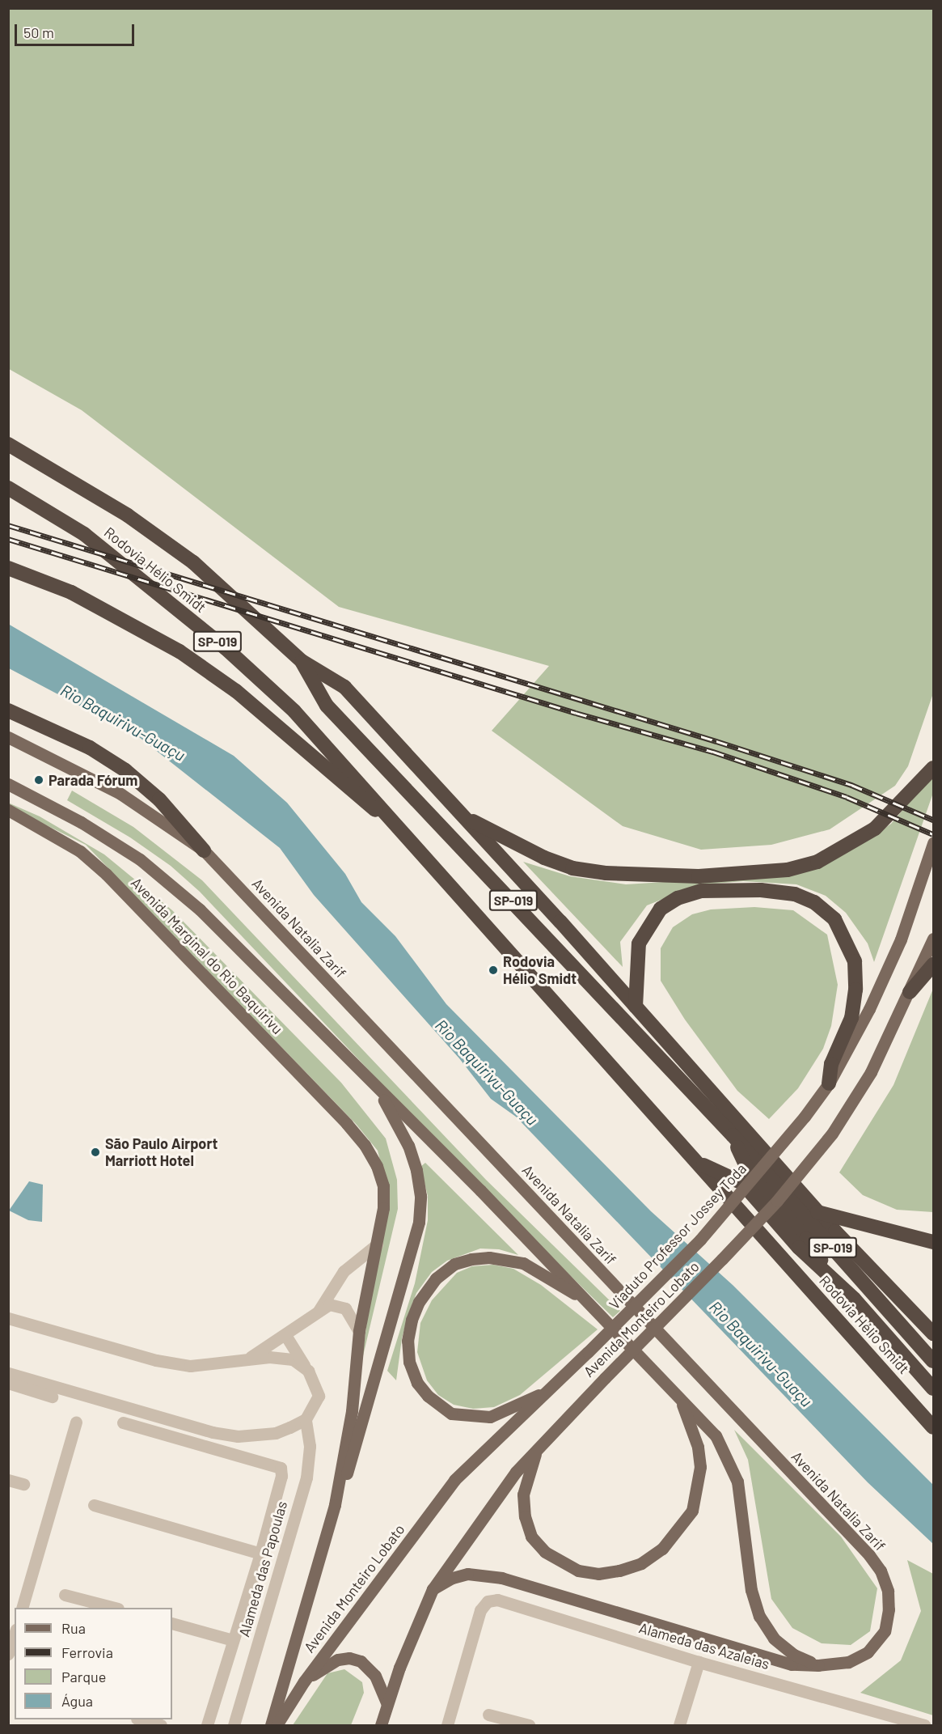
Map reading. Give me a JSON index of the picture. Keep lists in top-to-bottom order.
{
  "streets": {
    "highway": ["Rodovia Hélio Smidt", "SP-019"],
    "main road": [
      "Avenida Natalia Zarif",
      "Avenida Marginal do Rio Baquirivu",
      "Viaduto Professor Jossey Toda",
      "Avenida Monteiro Lobato"
    ],
    "street": ["Alameda das Papoulas", "Alameda das Azaleias"]
  },
  "crossings": [
    ["Viaduto Professor Jossey Toda", "Avenida Monteiro Lobato"]
  ],
  "water": ["Rio Baquirivu-Guaçu"],
  "places": ["Parada Fórum", "Rodovia Hélio Smidt", "São Paulo Airport Marriott Hotel"],
  "legend": [
    "Rua",
    "Ferrovia",
    "Parque",
    "Água"
  ],
  "scale_bar": "50 m"
}
